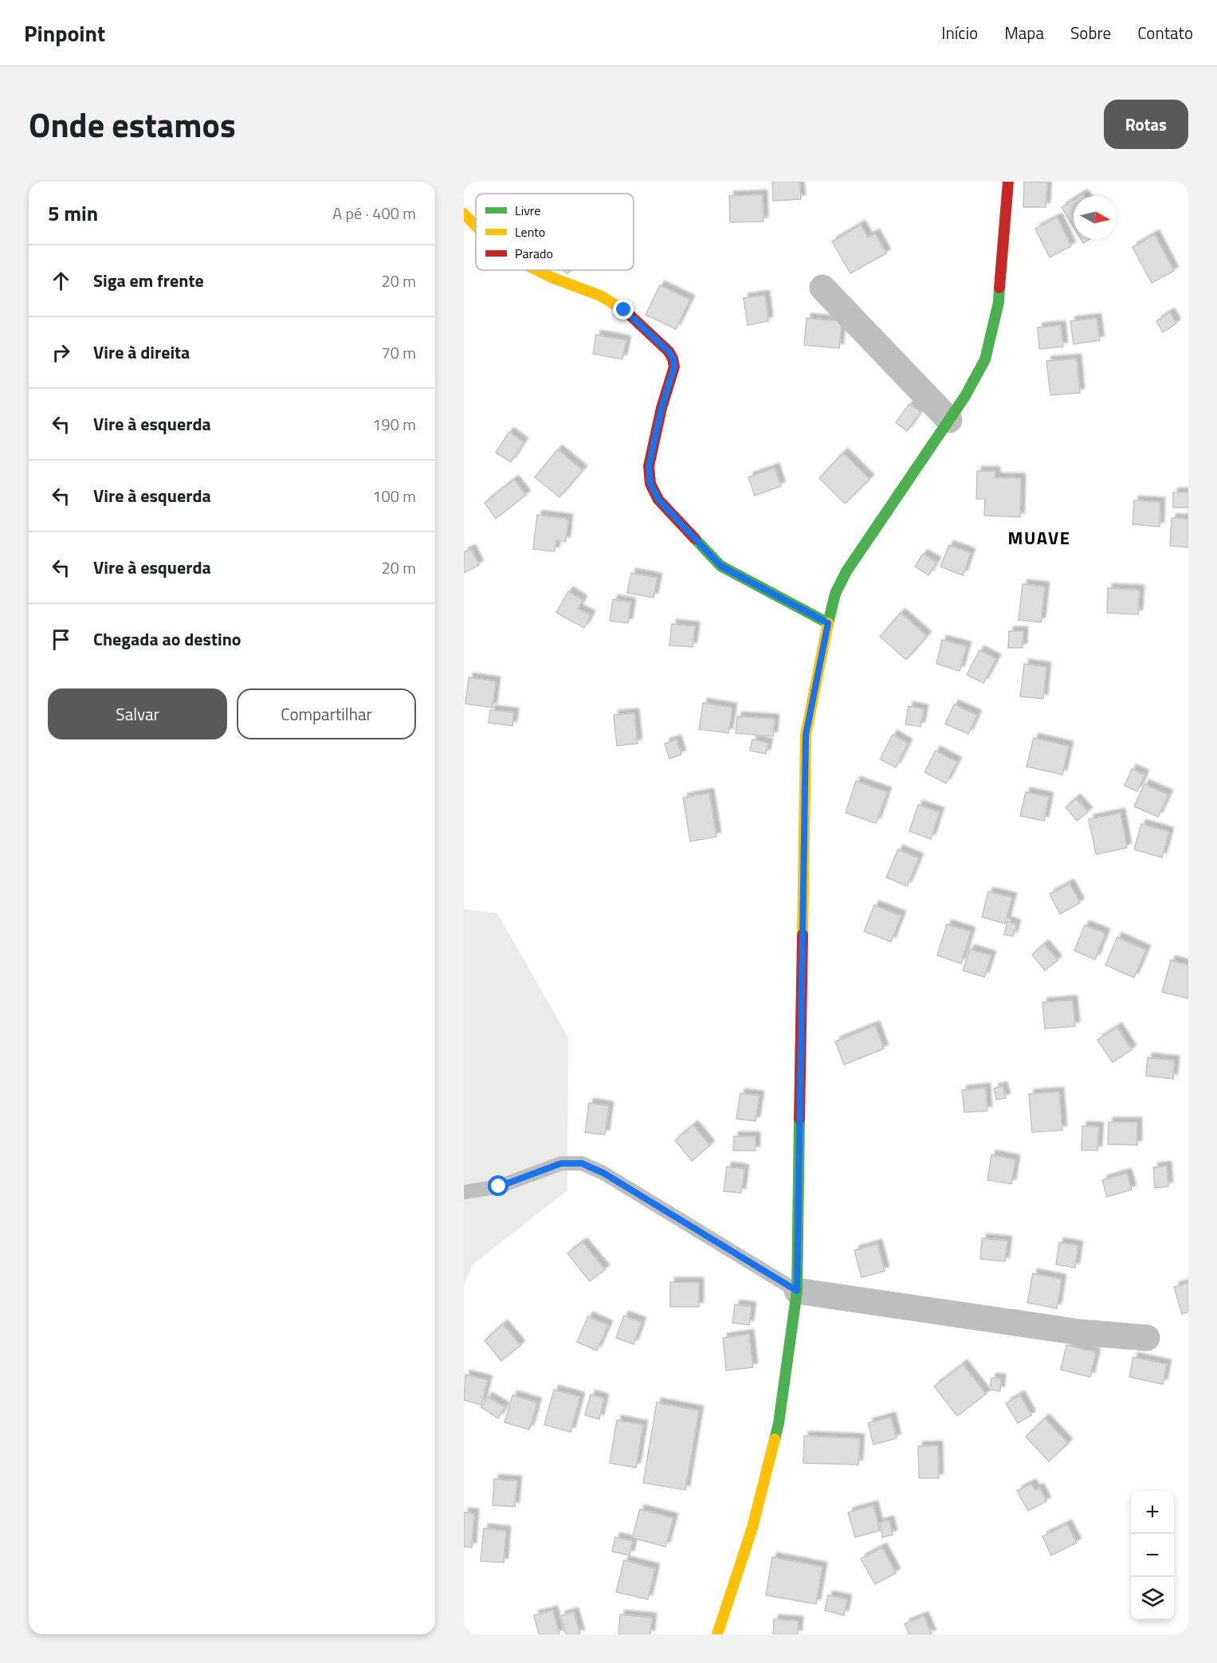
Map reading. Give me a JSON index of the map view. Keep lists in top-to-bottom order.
{
  "districts": ["MUAVE"],
  "legend": ["Livre", "Lento", "Parado"],
  "north": "right",
  "page": {
    "header": "Pinpoint",
    "nav": [
      "Início",
      "Mapa",
      "Sobre",
      "Contato"
    ],
    "title": "Onde estamos",
    "buttons": [
      "Rotas",
      ["Salvar", "Compartilhar"]
    ],
    "heading": ["5 min", "A pé · 400 m"],
    "list": [
      ["Siga em frente", "20 m"],
      ["Vire à direita", "70 m"],
      ["Vire à esquerda", "190 m"],
      ["Vire à esquerda", "100 m"],
      ["Vire à esquerda", "20 m"],
      "Chegada ao destino"
    ],
    "map_buttons": ["+", "−"]
  }
}
